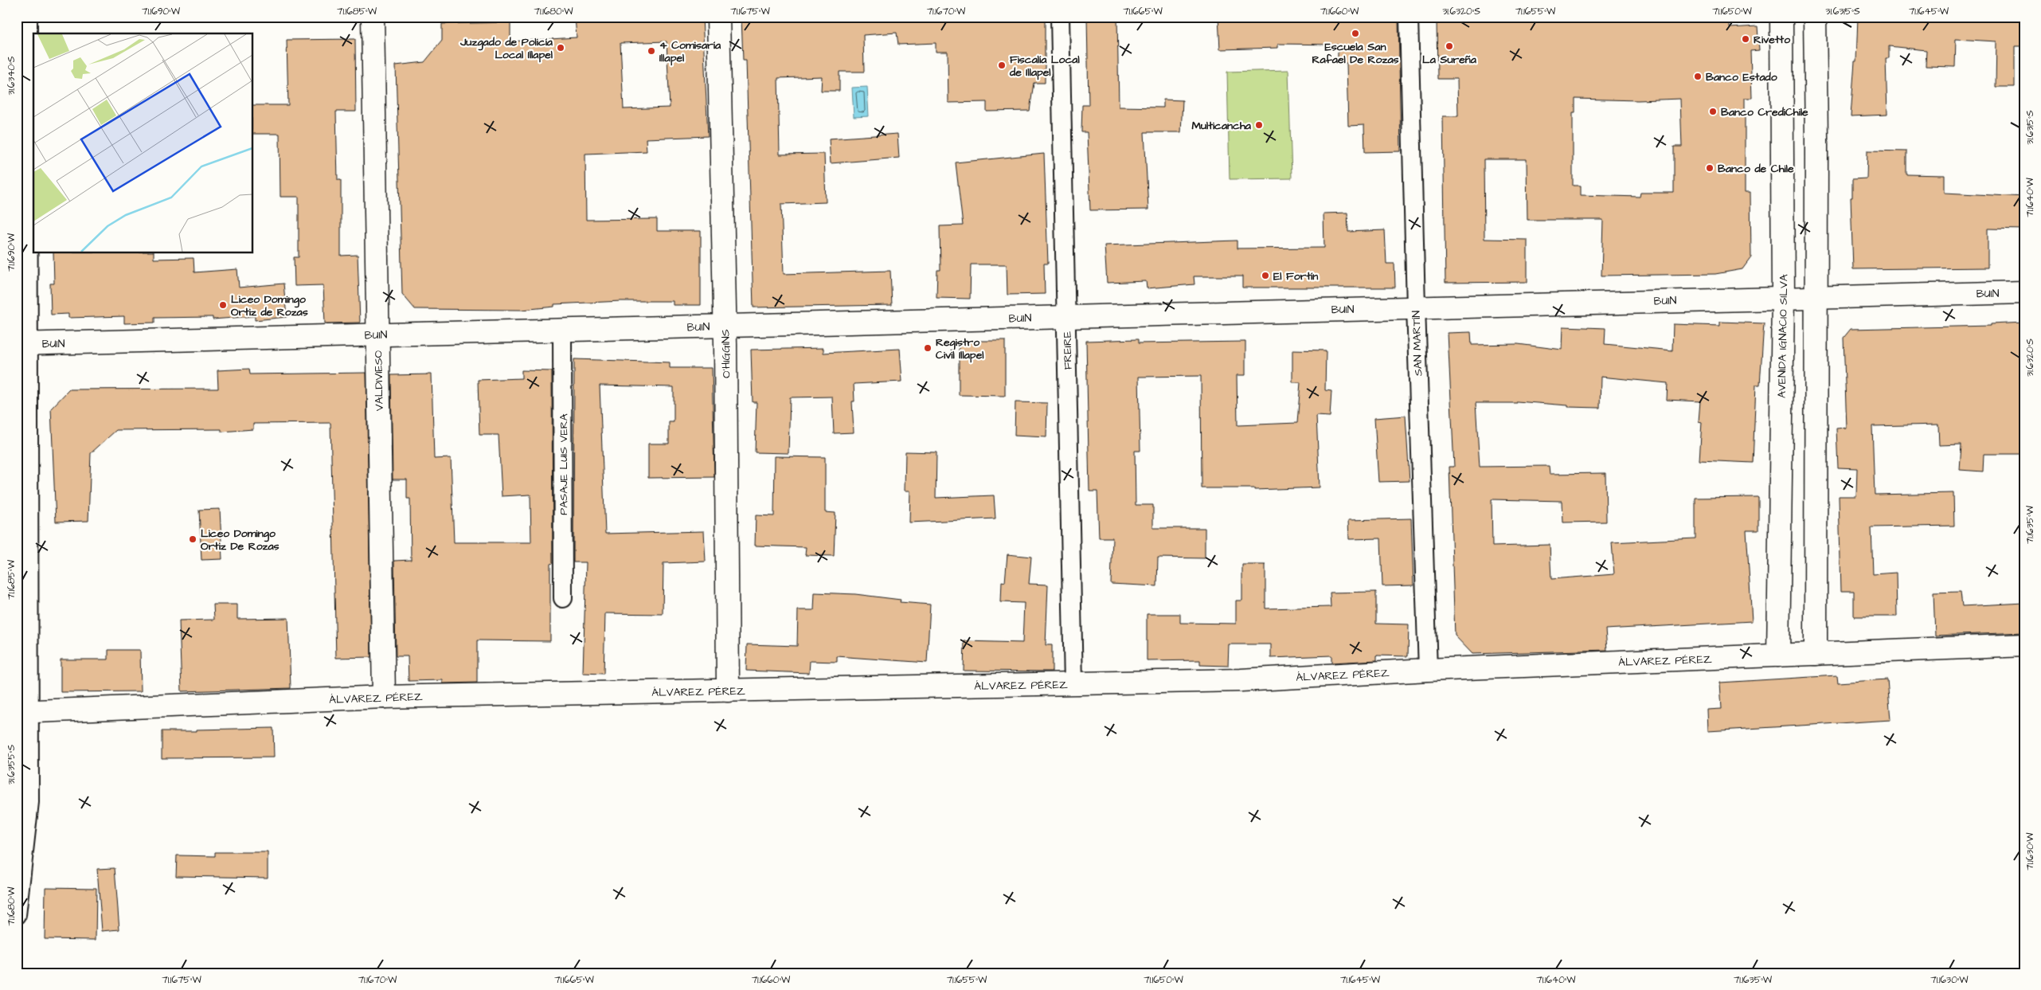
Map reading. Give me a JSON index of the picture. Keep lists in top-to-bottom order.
{
  "streets": {
    "street": [
      "BUIN",
      "AVENIDA IGNACIO SILVA",
      "SAN MARTÍN",
      "FREIRE",
      "O'HIGGINS",
      "VALDIVIESO",
      "PASAJE LUIS VERA",
      "ÁLVAREZ PÉREZ"
    ]
  },
  "crossings": [
    ["BUIN", "AVENIDA IGNACIO SILVA"],
    ["BUIN", "SAN MARTÍN"],
    ["BUIN", "FREIRE"],
    ["BUIN", "O'HIGGINS"],
    ["BUIN", "VALDIVIESO"],
    ["BUIN", "PASAJE LUIS VERA"],
    ["AVENIDA IGNACIO SILVA", "ÁLVAREZ PÉREZ"],
    ["SAN MARTÍN", "ÁLVAREZ PÉREZ"],
    ["FREIRE", "ÁLVAREZ PÉREZ"],
    ["O'HIGGINS", "ÁLVAREZ PÉREZ"],
    ["VALDIVIESO", "ÁLVAREZ PÉREZ"]
  ],
  "places": [
    "Escuela San Rafael De Rozas",
    "Rivetto",
    "La Sureña",
    "Juzgado de Policía Local Illapel",
    "4 Comisaría Illapel",
    "Fiscalía Local de Illapel",
    "Banco Estado",
    "Banco CrediChile",
    "Multicancha",
    "Banco de Chile",
    "El Fortín",
    "Liceo Domingo Ortiz de Rozas",
    "Registro Civil Illapel",
    "Liceo Domingo Ortiz De Rozas"
  ],
  "coordinates": [
    "71.1690°W",
    "71.1685°W",
    "71.1680°W",
    "71.1675°W",
    "71.1670°W",
    "71.1665°W",
    "71.1660°W",
    "31.6320°S",
    "71.1655°W",
    "71.1650°W",
    "31.6315°S",
    "71.1645°W",
    "31.6340°S",
    "71.1640°W",
    "71.1635°W",
    "31.6355°S",
    "71.1630°W"
  ]
}
